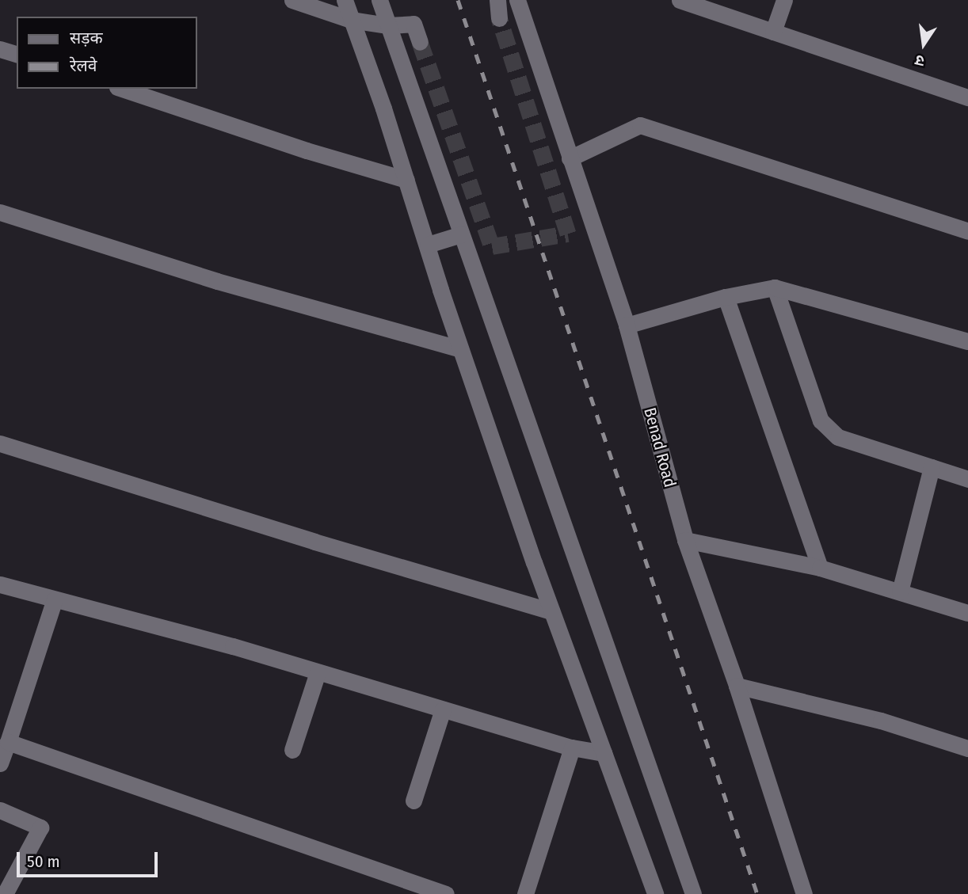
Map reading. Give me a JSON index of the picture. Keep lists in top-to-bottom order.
{
  "streets": {
    "street": ["Benad Road"]
  },
  "legend": ["सड़क", "रेलवे"],
  "scale_bar": "50 m",
  "north": "bottom"
}
